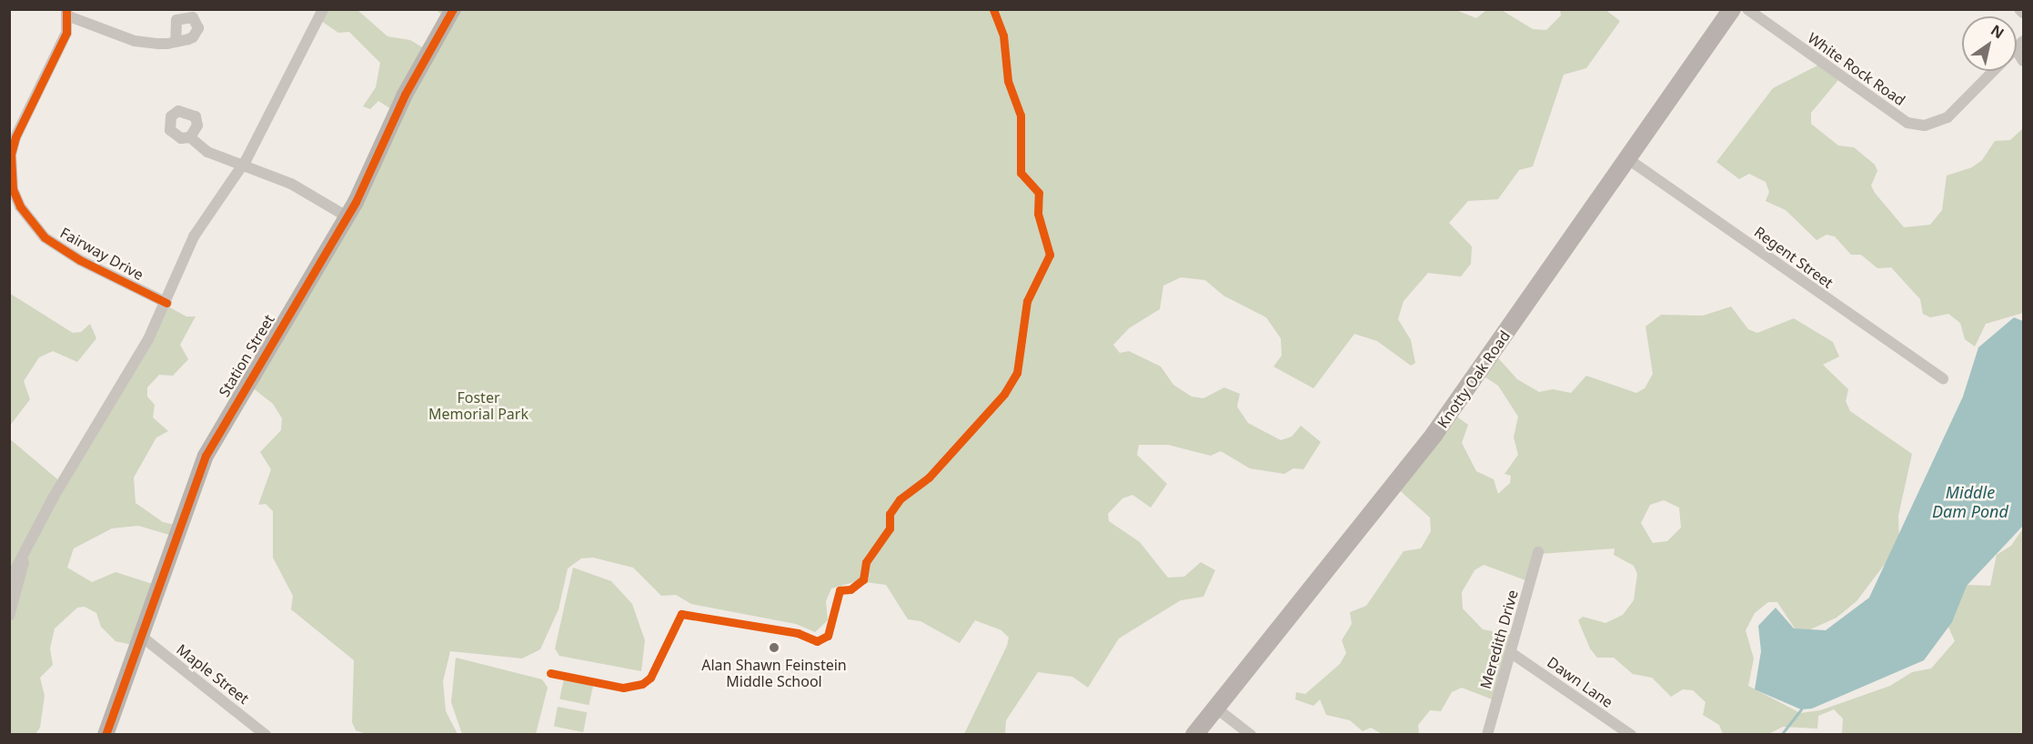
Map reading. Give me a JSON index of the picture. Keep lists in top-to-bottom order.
{
  "streets": {
    "main road": ["Knotty Oak Road"],
    "street": [
      "White Rock Road",
      "Fairway Drive",
      "Regent Street",
      "Station Street",
      "Meredith Drive",
      "Maple Street",
      "Dawn Lane"
    ]
  },
  "crossings": [
    ["Regent Street", "Knotty Oak Road"],
    ["Station Street", "Maple Street"],
    ["Meredith Drive", "Dawn Lane"]
  ],
  "water": ["Middle Dam Pond"],
  "parks": ["Foster Memorial Park"],
  "places": ["Alan Shawn Feinstein Middle School"],
  "north": "top right"
}
